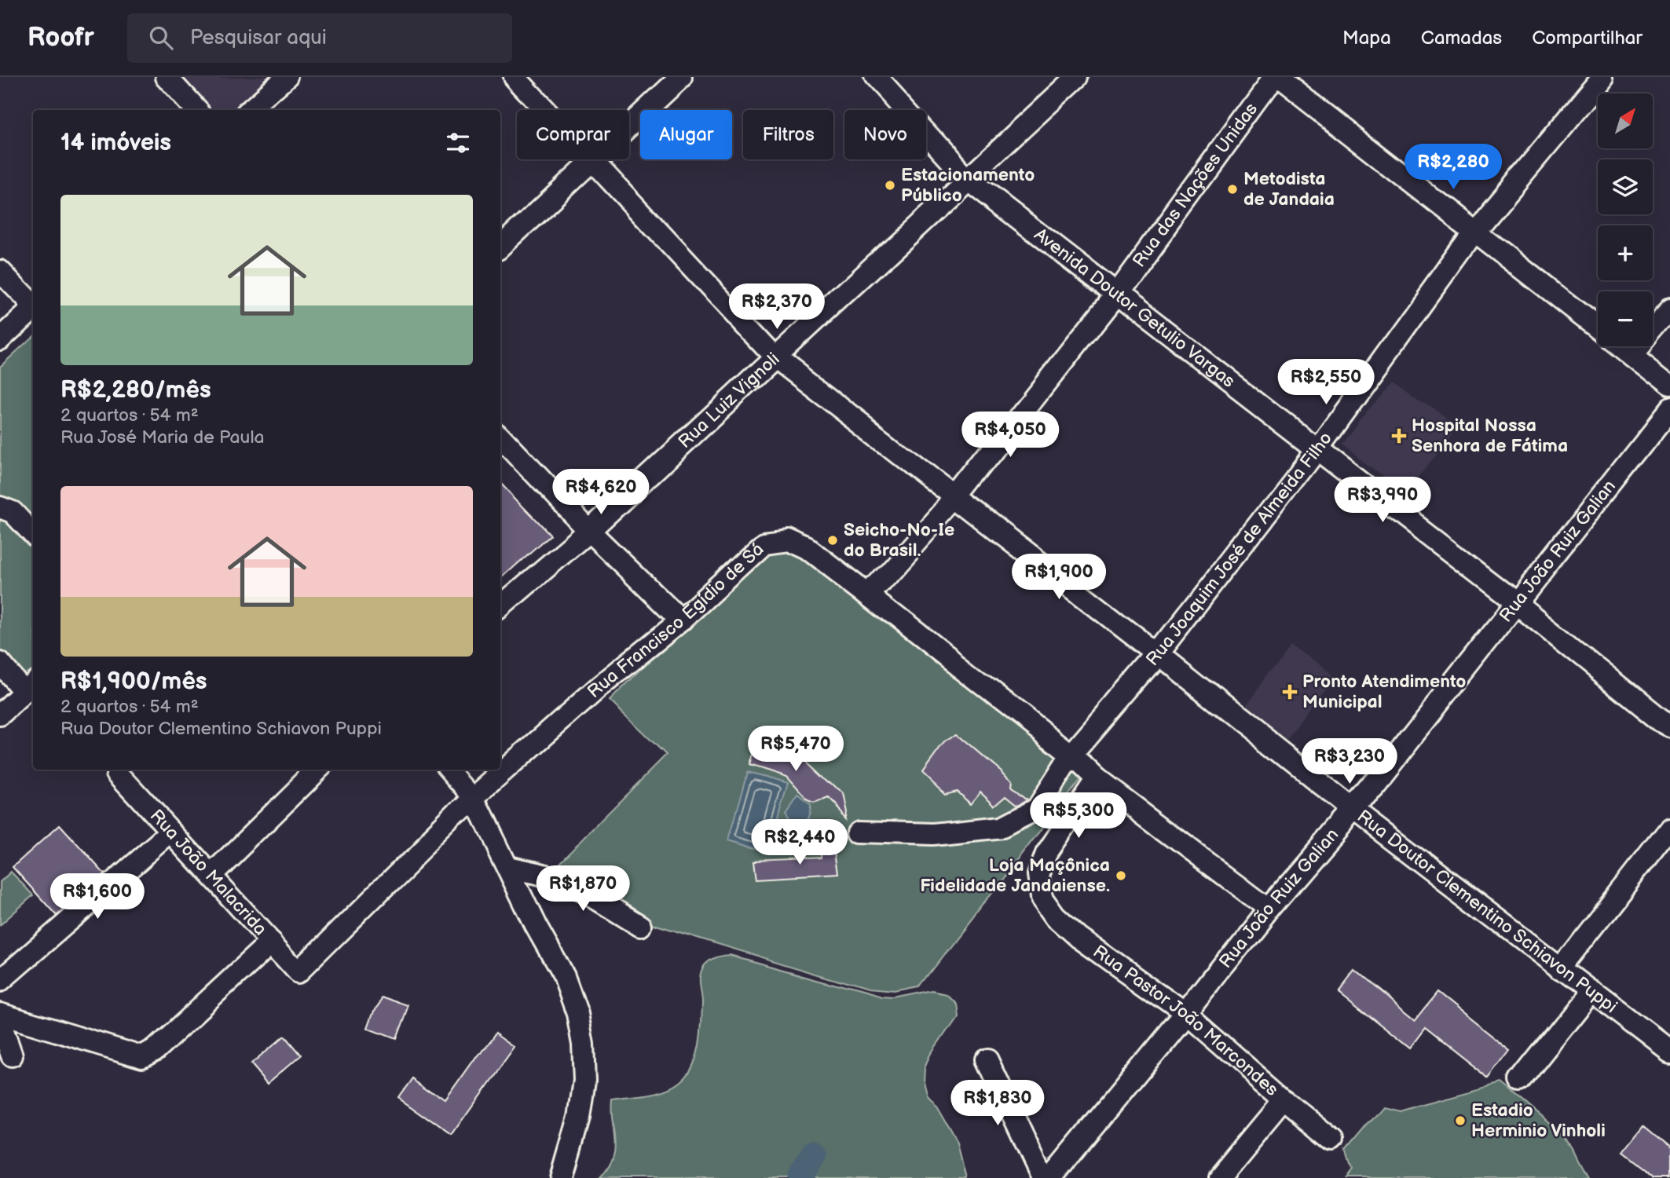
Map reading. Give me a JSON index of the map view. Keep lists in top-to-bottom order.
{
  "streets": {
    "street": [
      "Rua das Nações Unidas",
      "Avenida Doutor Getulio Vargas",
      "Rua Luiz Vignoli",
      "Rua Joaquim José de Almeida Filho",
      "Rua João Ruiz Galian",
      "Rua Francisco Egídio de Sá",
      "Rua João Malacrida",
      "Rua Doutor Clementino Schiavon Puppi",
      "Rua Pastor João Marcondes"
    ]
  },
  "crossings": [
    ["Rua das Nações Unidas", "Avenida Doutor Getulio Vargas"],
    ["Rua das Nações Unidas", "Rua Francisco Egídio de Sá"],
    ["Rua das Nações Unidas", "Rua Doutor Clementino Schiavon Puppi"],
    ["Avenida Doutor Getulio Vargas", "Rua Luiz Vignoli"],
    ["Avenida Doutor Getulio Vargas", "Rua Joaquim José de Almeida Filho"],
    ["Avenida Doutor Getulio Vargas", "Rua João Ruiz Galian"],
    ["Rua Luiz Vignoli", "Rua Doutor Clementino Schiavon Puppi"],
    ["Rua Joaquim José de Almeida Filho", "Rua Francisco Egídio de Sá"],
    ["Rua Joaquim José de Almeida Filho", "Rua Doutor Clementino Schiavon Puppi"],
    ["Rua João Ruiz Galian", "Rua Francisco Egídio de Sá"],
    ["Rua João Ruiz Galian", "Rua Doutor Clementino Schiavon Puppi"],
    ["Rua João Ruiz Galian", "Rua Pastor João Marcondes"],
    ["Rua Francisco Egídio de Sá", "Rua João Malacrida"],
    ["Rua Francisco Egídio de Sá", "Rua Pastor João Marcondes"]
  ],
  "places": {
    "other": [
      "Estacionamento Público",
      "Metodista de Jandaia",
      "Seicho-No-Ie do Brasil.",
      "Loja Maçônica Fidelidade Jandaiense.",
      "Estadio Herminio Vinholi"
    ],
    "health": ["Hospital Nossa Senhora de Fátima", "Pronto Atendimento Municipal"]
  },
  "north": "top right",
  "page": {
    "header": "Roofr",
    "search": "Pesquisar aqui",
    "nav": ["Mapa", "Camadas", "Compartilhar"],
    "map_buttons": ["+", "−"],
    "chip": [
      "Comprar",
      "Alugar",
      "Filtros",
      "Novo"
    ],
    "heading": "14 imóveis",
    "price": [
      "R$2,280",
      "R$2,370",
      "R$2,550",
      "R$4,050",
      "R$4,620",
      "R$3,990",
      "R$1,900",
      "R$5,470",
      "R$3,230",
      "R$5,300",
      "R$2,440",
      "R$1,870",
      "R$1,600",
      "R$1,830"
    ],
    "list": [
      {
        "name": "R$2,280/mês",
        "note": "2 quartos · 54 m² · Rua José Maria de Paula"
      },
      {
        "name": "R$1,900/mês",
        "note": "2 quartos · 54 m² · Rua Doutor Clementino Schiavon Puppi"
      }
    ]
  }
}
